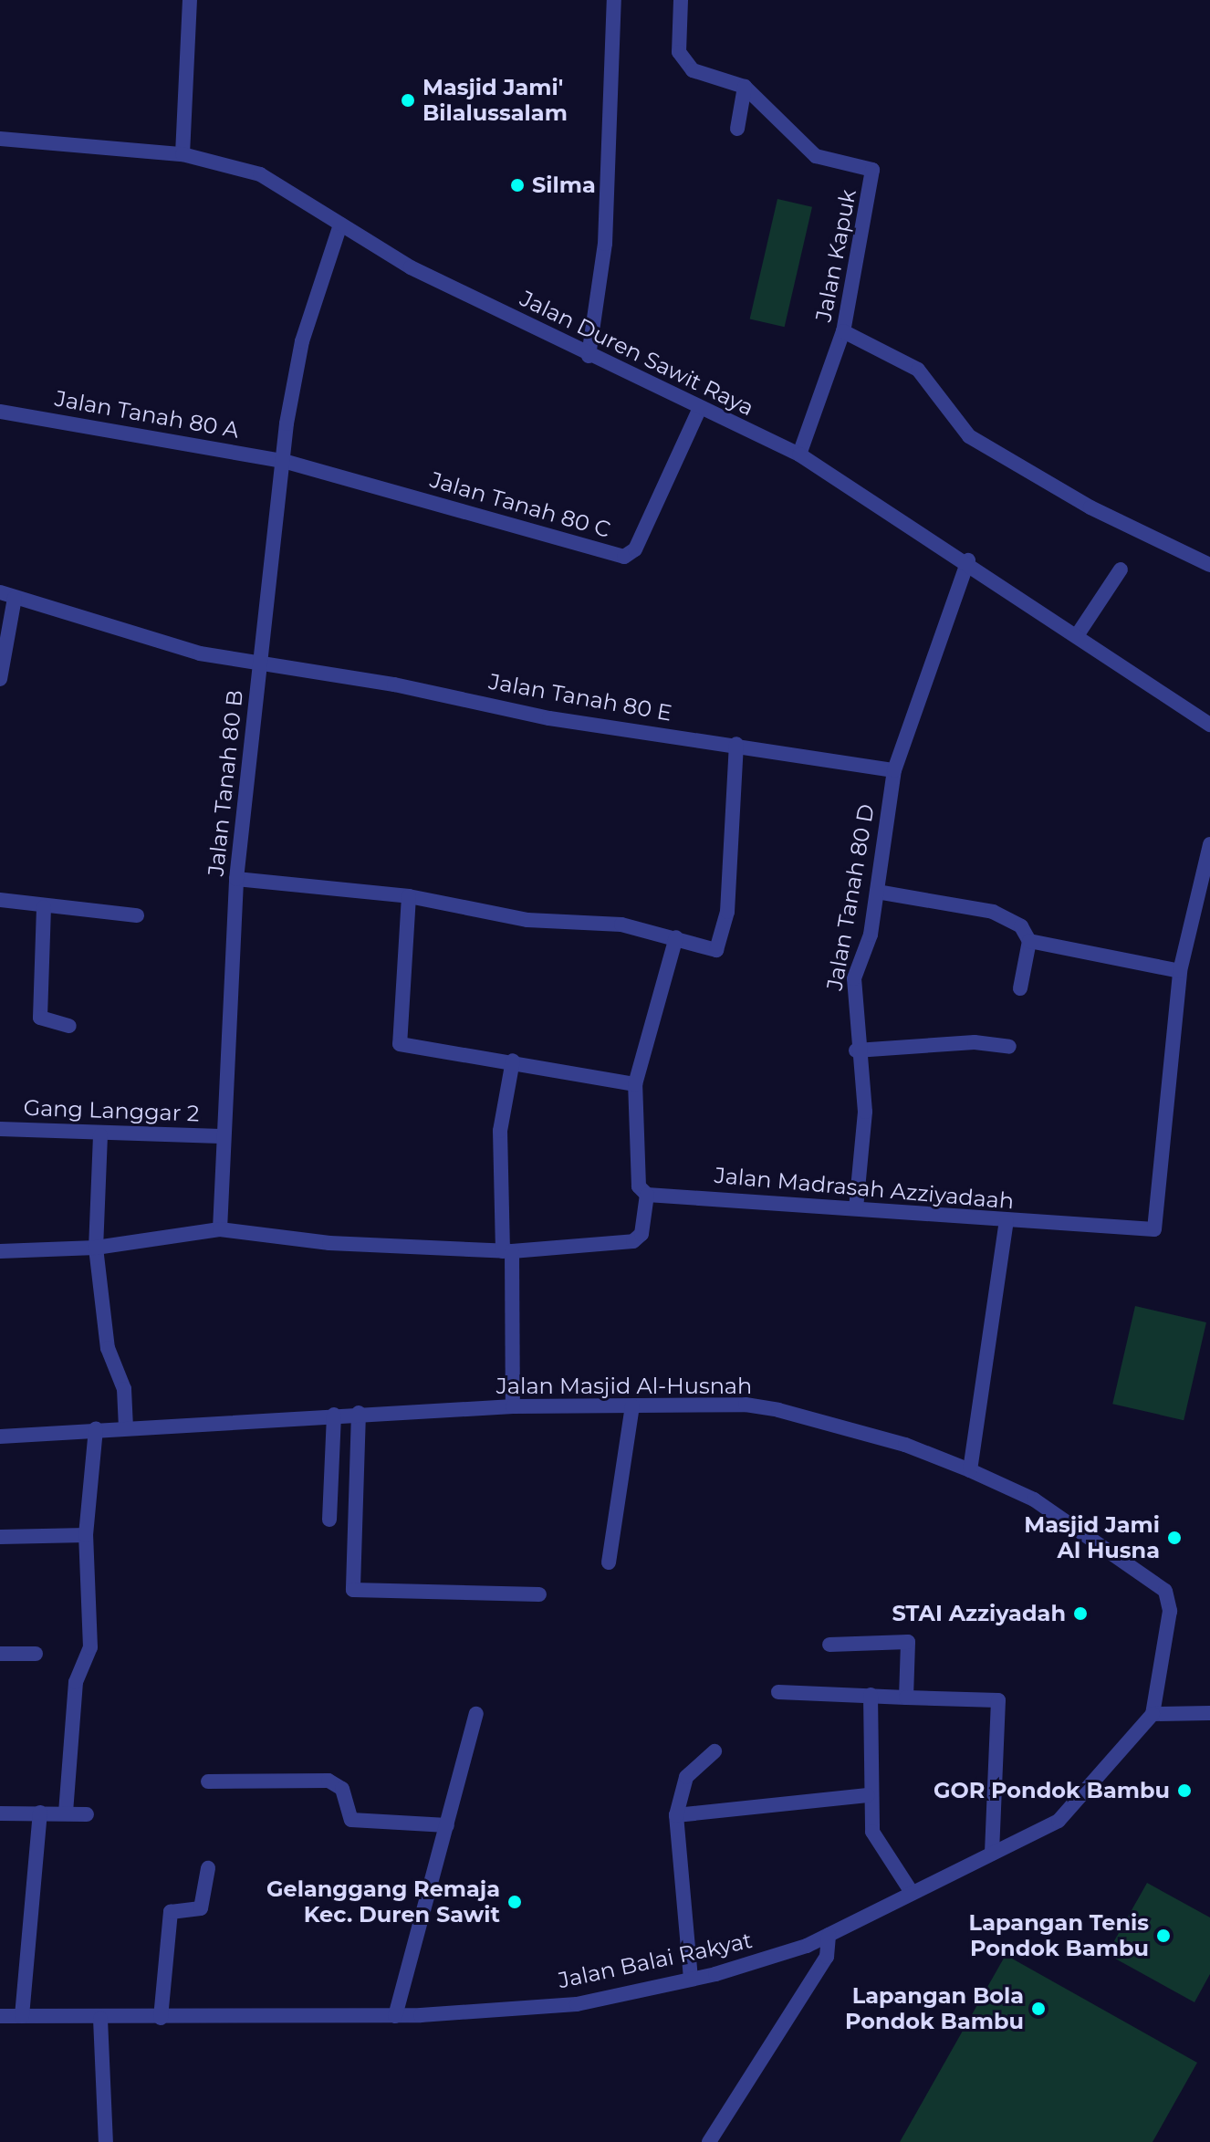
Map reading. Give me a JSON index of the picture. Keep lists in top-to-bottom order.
{
  "streets": {
    "street": [
      "Jalan Kapuk",
      "Jalan Duren Sawit Raya",
      "Jalan Tanah 80 A",
      "Jalan Tanah 80 C",
      "Jalan Tanah 80 E",
      "Jalan Tanah 80 B",
      "Jalan Tanah 80 D",
      "Gang Langgar 2",
      "Jalan Madrasah Azziyadaah",
      "Jalan Masjid Al-Husnah",
      "Jalan Balai Rakyat"
    ]
  },
  "crossings": [
    ["Jalan Kapuk", "Jalan Duren Sawit Raya"],
    ["Jalan Duren Sawit Raya", "Jalan Tanah 80 C"],
    ["Jalan Duren Sawit Raya", "Jalan Tanah 80 B"],
    ["Jalan Duren Sawit Raya", "Jalan Tanah 80 D"],
    ["Jalan Tanah 80 A", "Jalan Tanah 80 C"],
    ["Jalan Tanah 80 A", "Jalan Tanah 80 B"],
    ["Jalan Tanah 80 C", "Jalan Tanah 80 B"],
    ["Jalan Tanah 80 E", "Jalan Tanah 80 B"],
    ["Jalan Tanah 80 E", "Jalan Tanah 80 D"],
    ["Jalan Tanah 80 B", "Gang Langgar 2"],
    ["Jalan Tanah 80 D", "Jalan Madrasah Azziyadaah"],
    ["Jalan Masjid Al-Husnah", "Jalan Balai Rakyat"]
  ],
  "places": [
    "Masjid Jami' Bilalussalam",
    "Silma",
    "Masjid Jami Al Husna",
    "STAI Azziyadah",
    "GOR Pondok Bambu",
    "Gelanggang Remaja Kec. Duren Sawit",
    "Lapangan Tenis Pondok Bambu",
    "Lapangan Bola Pondok Bambu"
  ]
}
